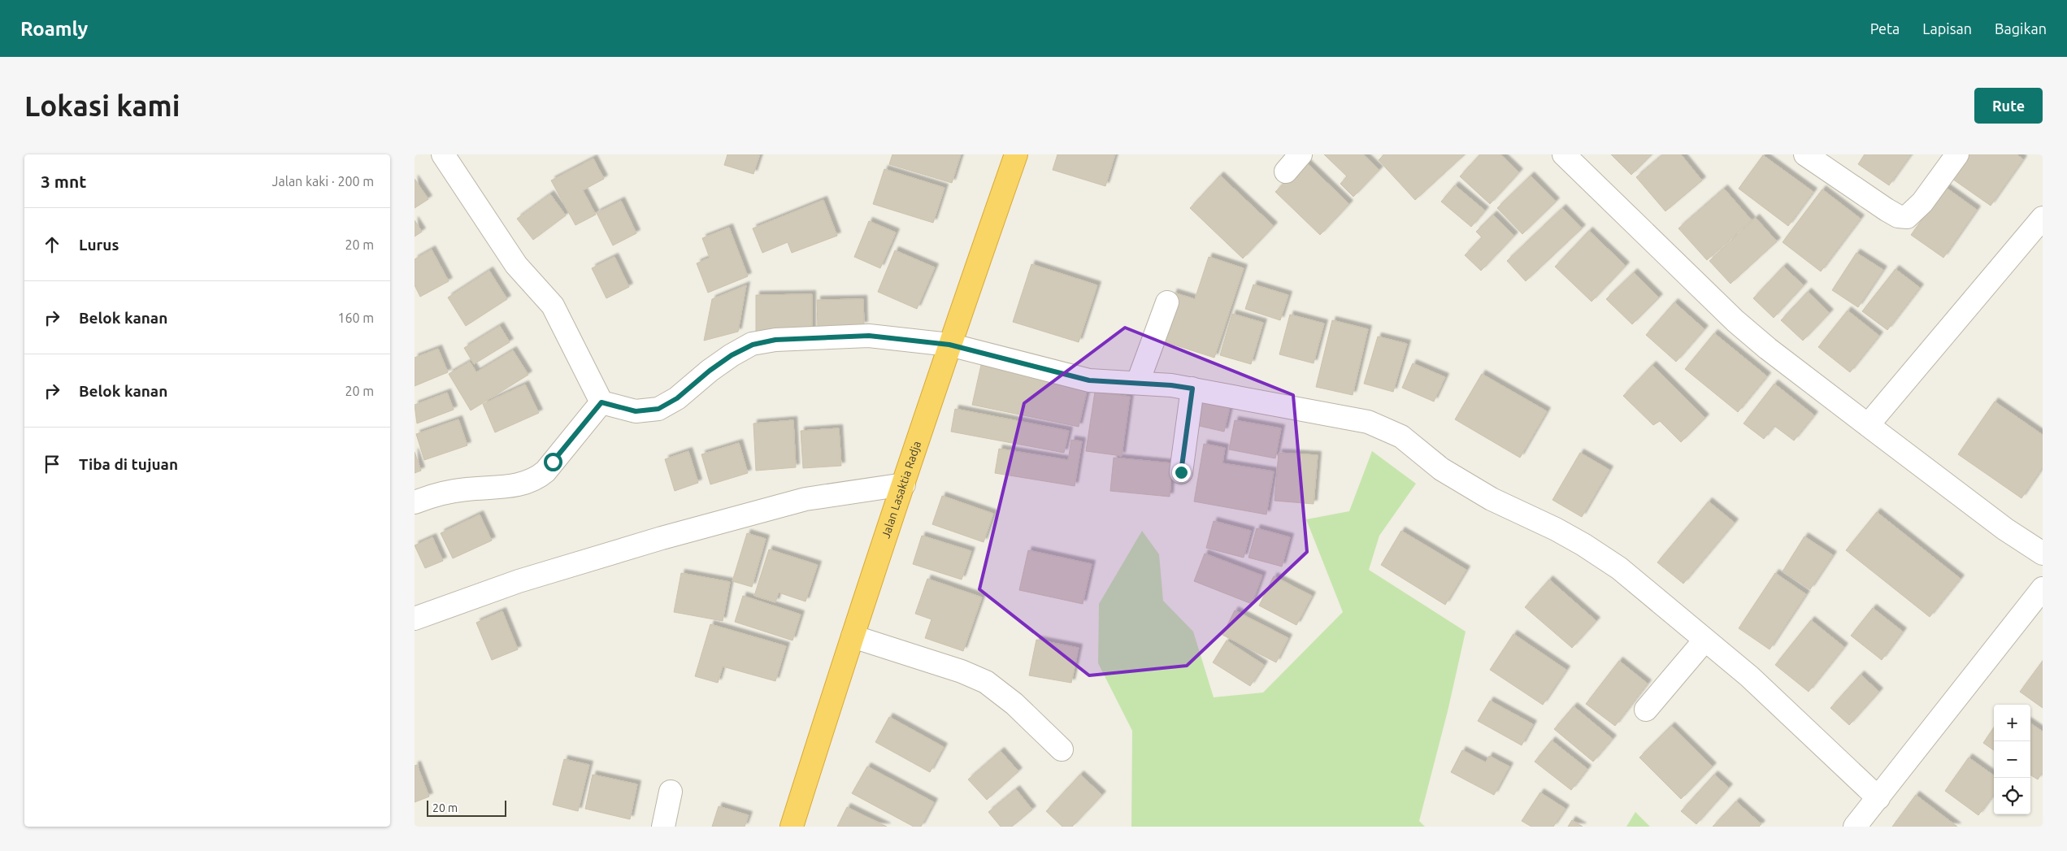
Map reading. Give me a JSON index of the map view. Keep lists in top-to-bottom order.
{
  "streets": {
    "highway": ["Jalan Lasaktia Radja"]
  },
  "scale_bar": "20 m",
  "page": {
    "header": "Roamly",
    "nav": ["Peta", "Lapisan", "Bagikan"],
    "buttons": "Rute",
    "title": "Lokasi kami",
    "heading": ["3 mnt", "Jalan kaki · 200 m"],
    "list": [
      ["Lurus", "20 m"],
      ["Belok kanan", "160 m"],
      ["Belok kanan", "20 m"],
      "Tiba di tujuan"
    ],
    "map_buttons": ["+", "−"],
    "scale": "20 m"
  }
}
